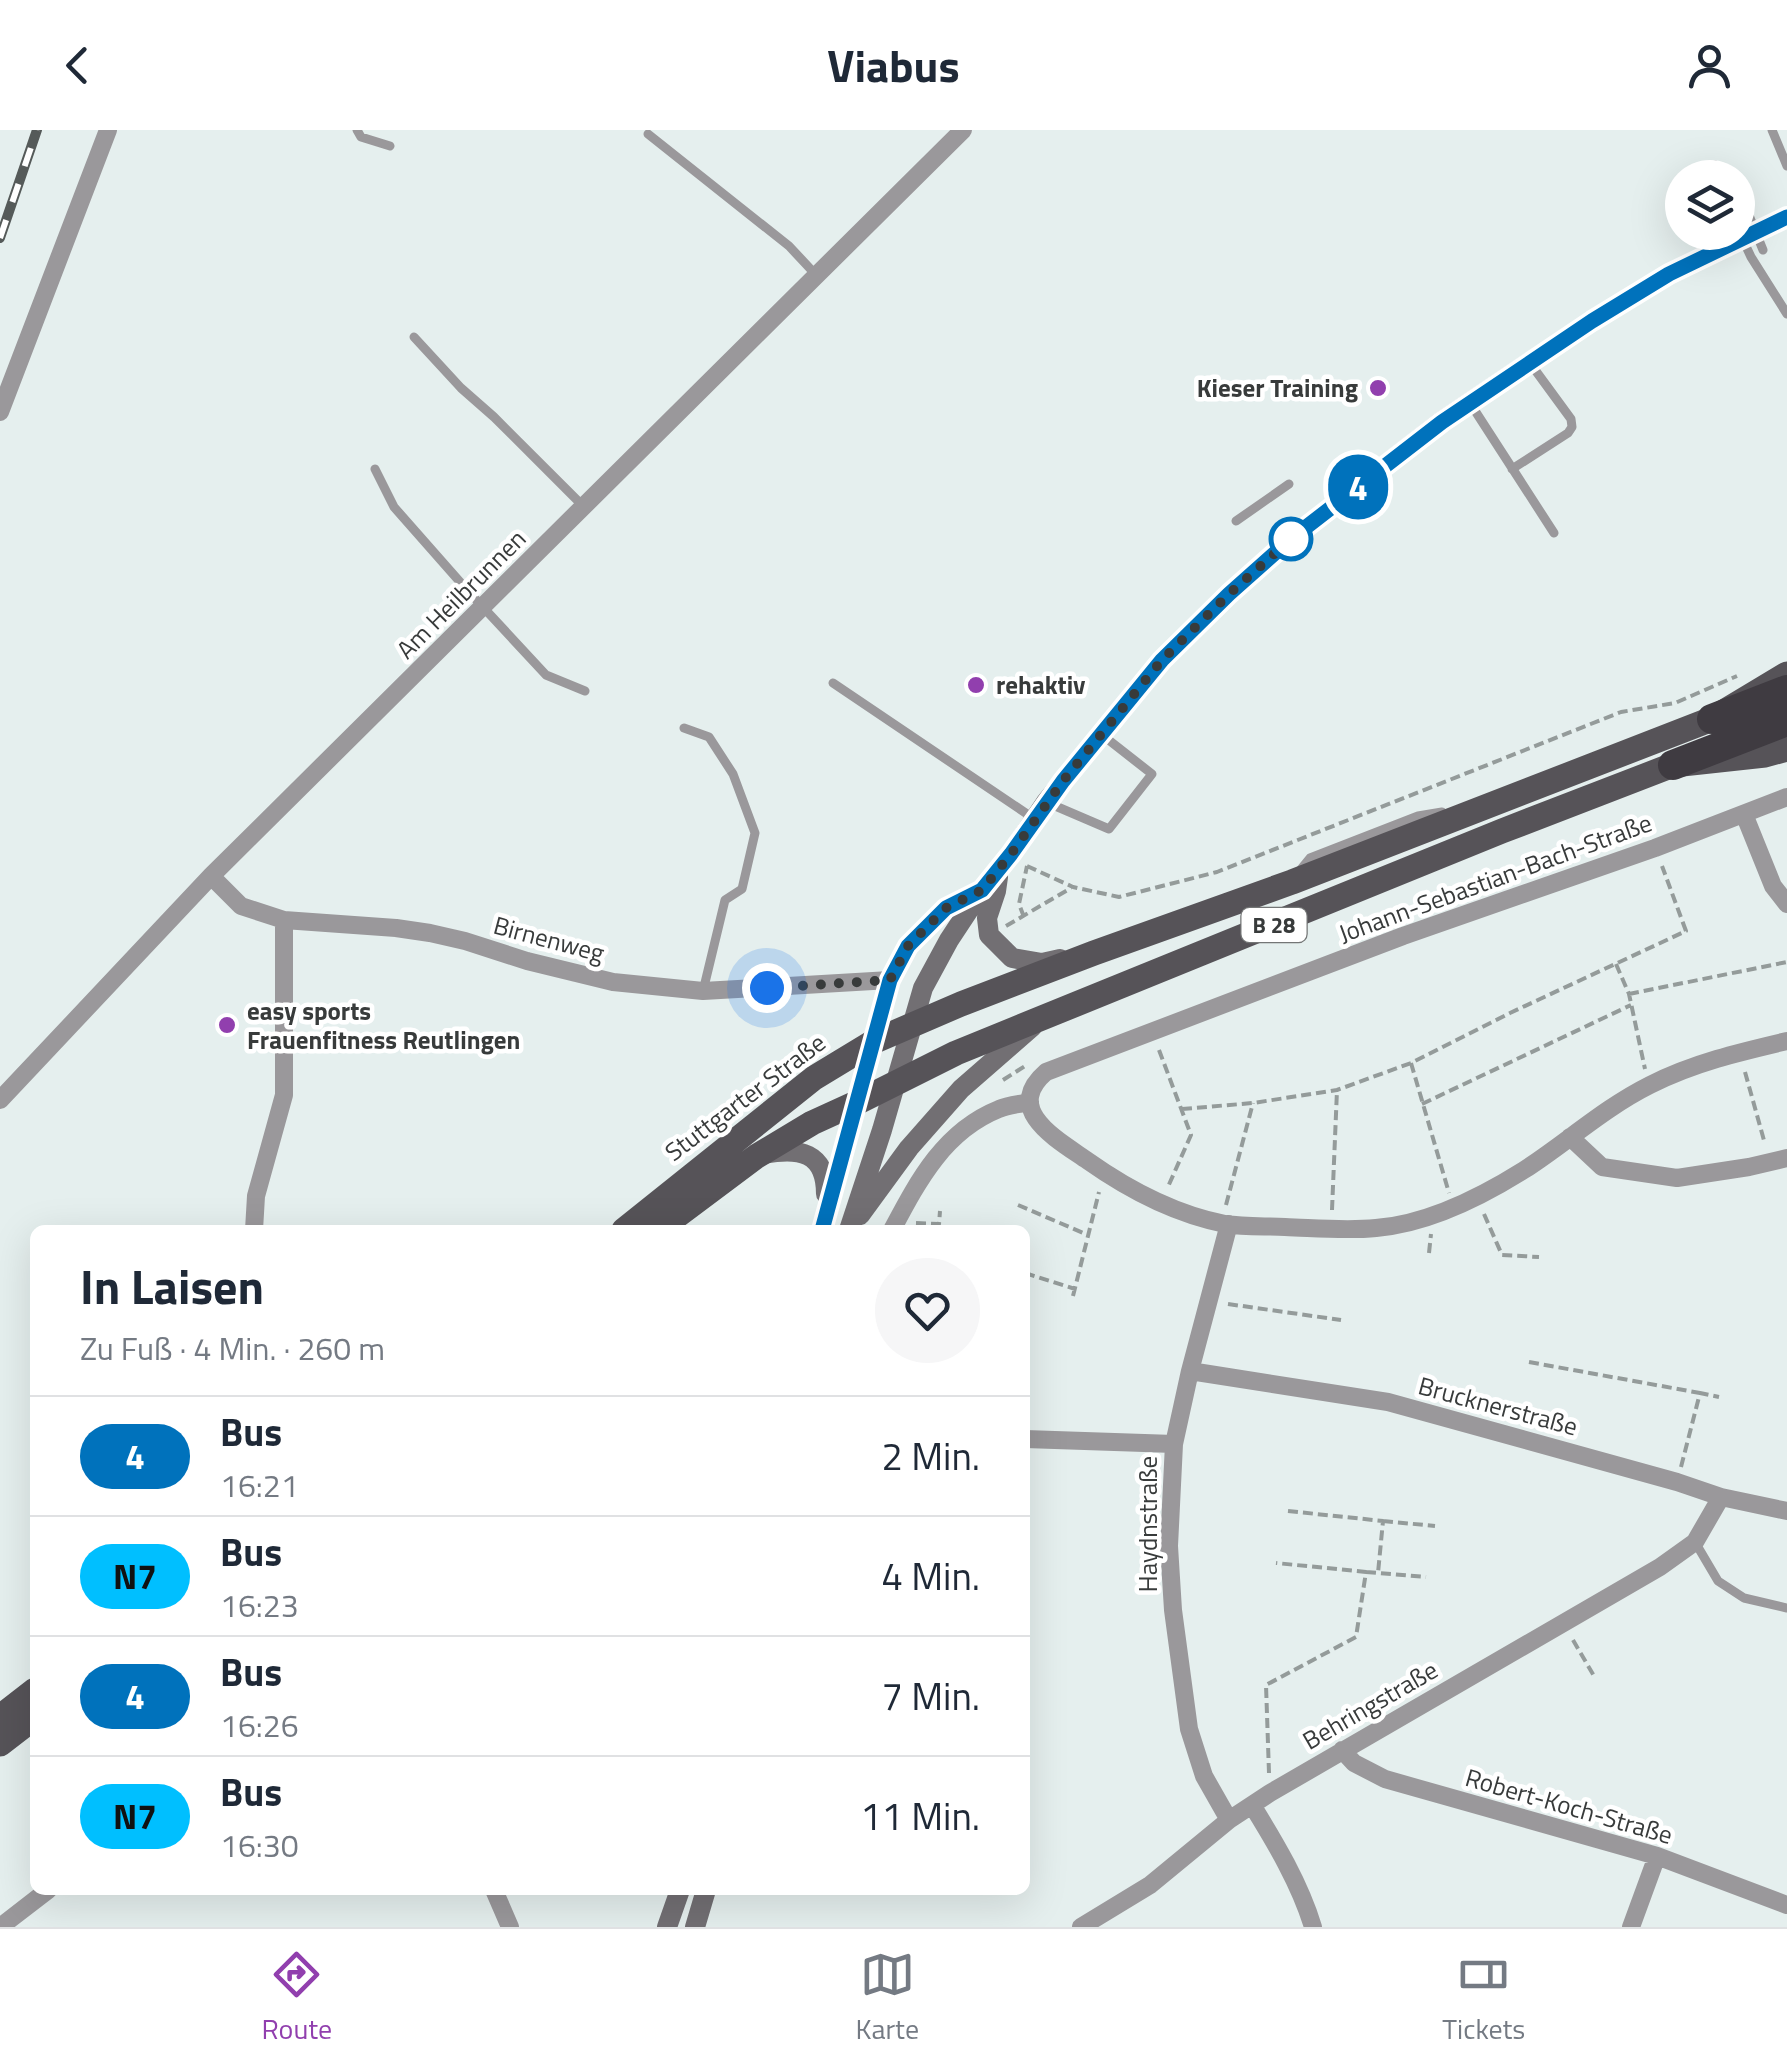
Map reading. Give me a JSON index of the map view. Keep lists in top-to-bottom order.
{
  "streets": {
    "highway": ["B 28"],
    "main road": ["Stuttgarter Straße"],
    "street": [
      "Am Heilbrunnen",
      "Johann-Sebastian-Bach-Straße",
      "Birnenweg",
      "Brucknerstraße",
      "Haydnstraße",
      "Behringstraße",
      "Robert-Koch-Straße"
    ]
  },
  "crossings": [
    ["Am Heilbrunnen", "Birnenweg"],
    ["B 28", "Stuttgarter Straße"],
    ["Brucknerstraße", "Haydnstraße"],
    ["Brucknerstraße", "Behringstraße"],
    ["Haydnstraße", "Behringstraße"],
    ["Behringstraße", "Robert-Koch-Straße"]
  ],
  "places": ["Kieser Training", "rehaktiv", "easy sports Frauenfitness Reutlingen"],
  "lines": ["bus line 4"],
  "page": {
    "header": "Viabus",
    "on_map": "4",
    "heading": ["In Laisen", "Zu Fuß · 4 Min. · 260 m"],
    "list": [
      {
        "mark": "4",
        "name": "Bus",
        "note": "16:21",
        "value": "2 Min."
      },
      {
        "mark": "N7",
        "name": "Bus",
        "note": "16:23",
        "value": "4 Min."
      },
      {
        "mark": "4",
        "name": "Bus",
        "note": "16:26",
        "value": "7 Min."
      },
      {
        "mark": "N7",
        "name": "Bus",
        "note": "16:30",
        "value": "11 Min."
      }
    ],
    "tabs": ["Route", "Karte", "Tickets"]
  }
}
